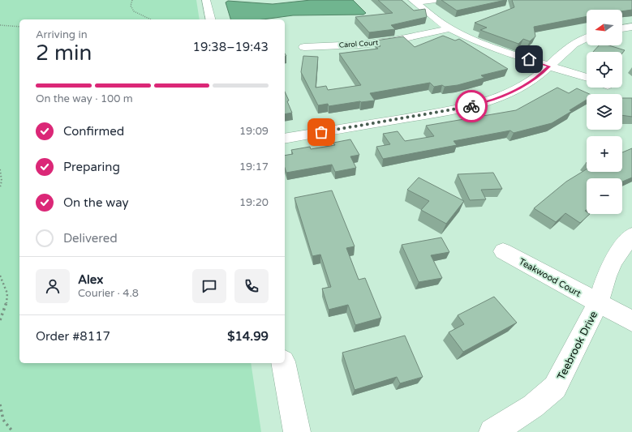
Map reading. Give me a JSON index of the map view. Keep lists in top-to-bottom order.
{
  "streets": {
    "street": ["Carol Court", "Teakwood Court", "Teebrook Drive"]
  },
  "crossings": [
    ["Teakwood Court", "Teebrook Drive"]
  ],
  "north": "left",
  "page": {
    "map_buttons": ["+", "−"],
    "heading": ["2 min", "Arriving in", "19:38–19:43"],
    "panel": [
      "Alex",
      "Courier · 4.8",
      "Order #8117",
      "$14.99"
    ],
    "bar": "On the way · 100 m",
    "list": [
      ["Confirmed", "19:09"],
      ["Preparing", "19:17"],
      ["On the way", "19:20"],
      "Delivered"
    ]
  }
}
